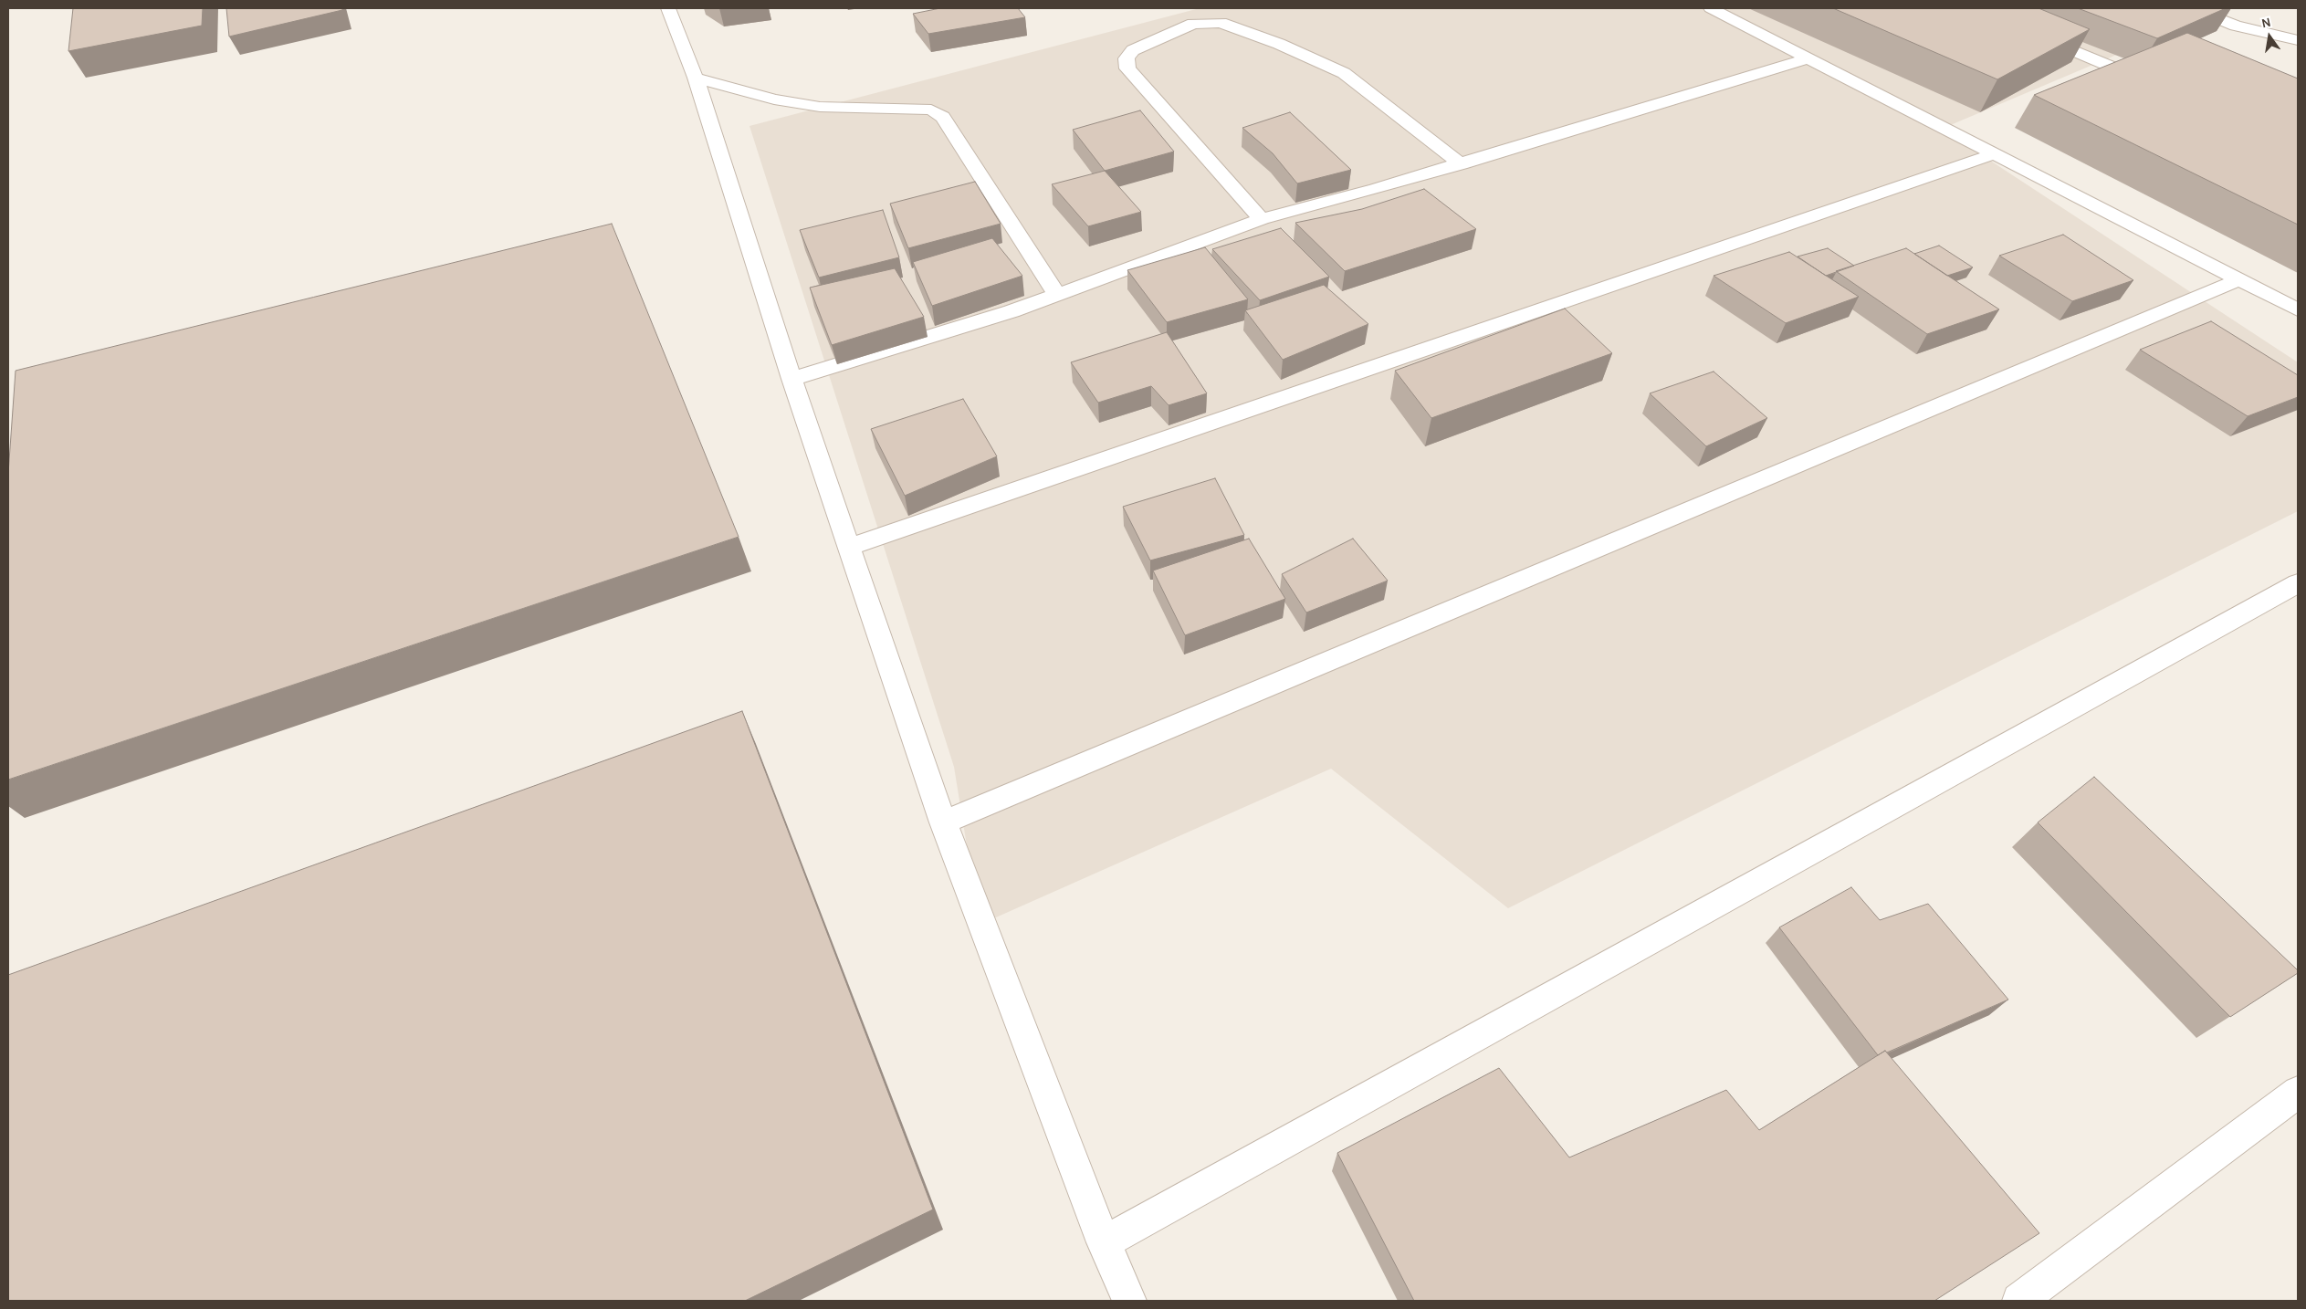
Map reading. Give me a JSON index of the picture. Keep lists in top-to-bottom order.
{
  "north": "top"
}
